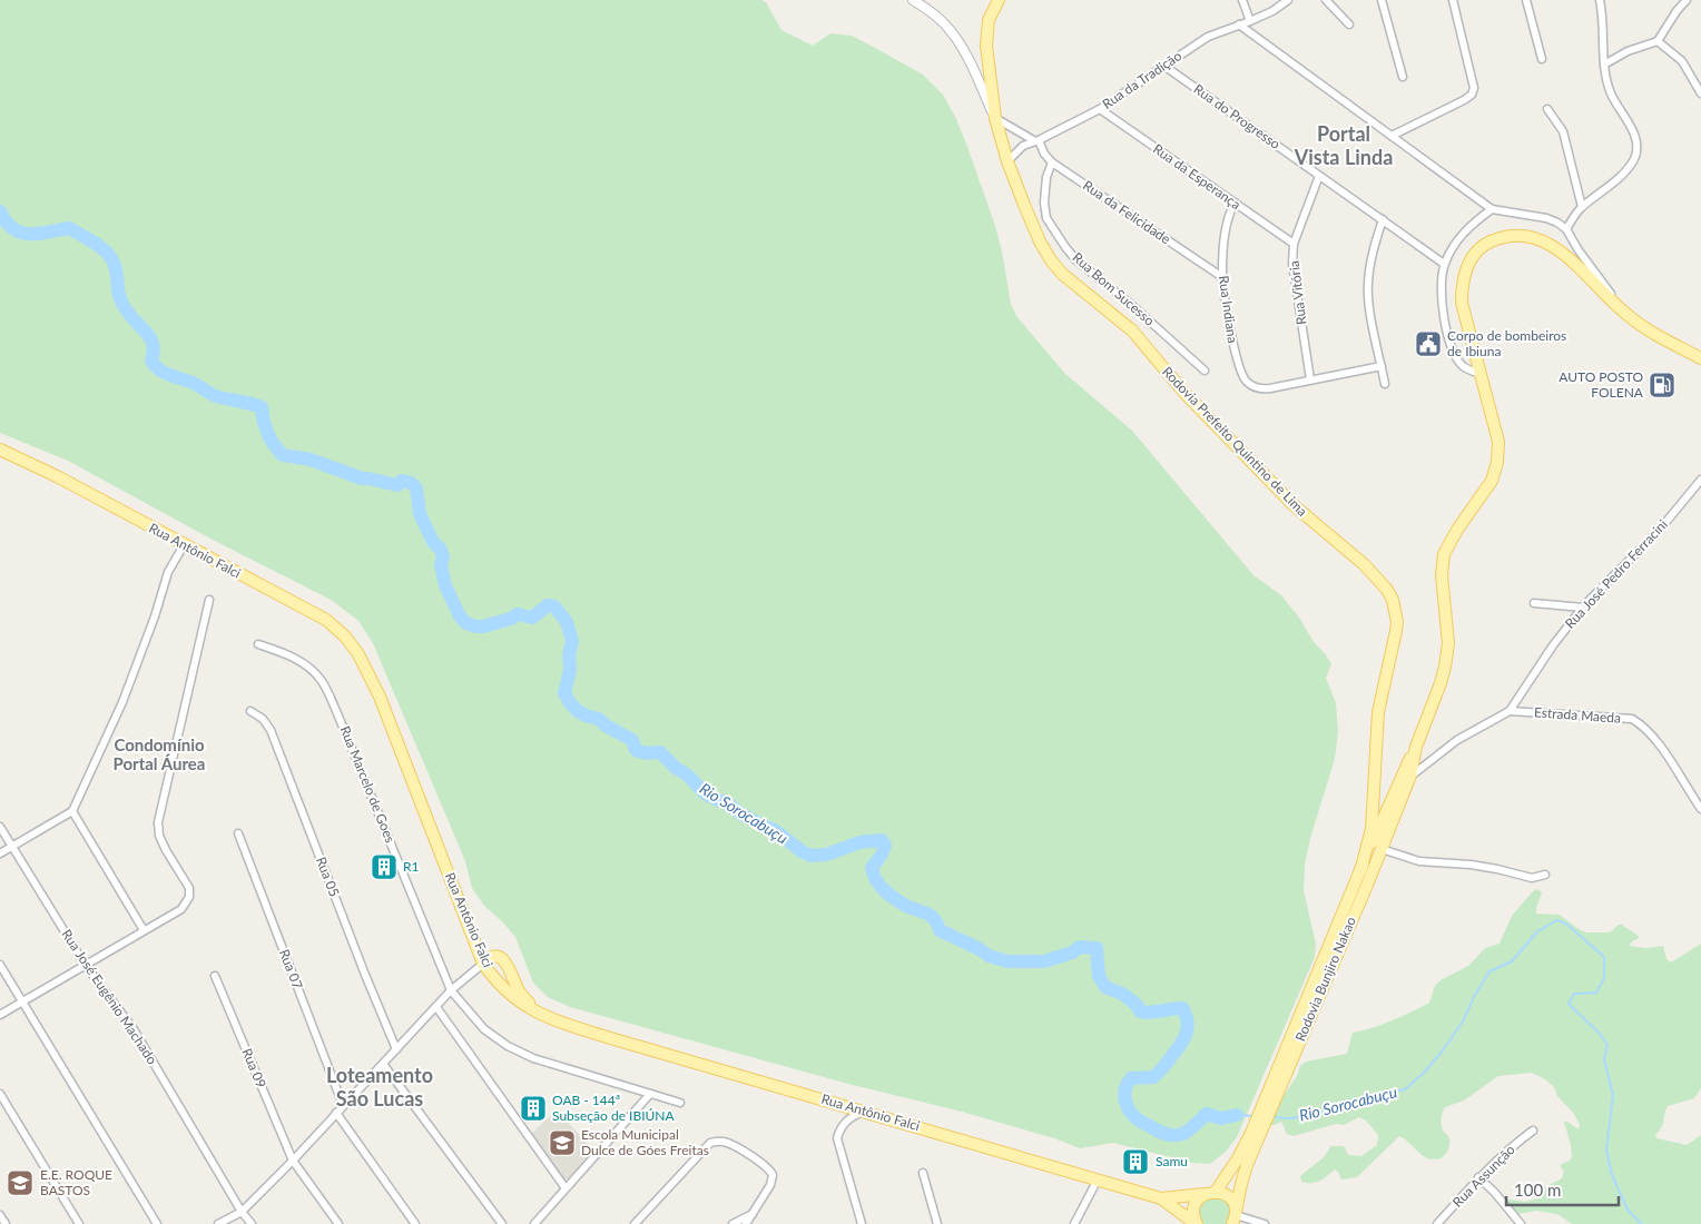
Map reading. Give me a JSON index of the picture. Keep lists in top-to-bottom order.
{
  "streets": {
    "main road": ["Rodovia Prefeito Quintino de Lima", "Rua Antônio Falci", "Rodovia Bunjiro Nakao"],
    "street": [
      "Rua da Tradição",
      "Rua do Progresso",
      "Rua da Esperança",
      "Rua da Felicidade",
      "Rua Bom Sucesso",
      "Rua Vitória",
      "Rua Indiana",
      "Rua José Pedro Ferracini",
      "Estrada Maeda",
      "Rua Marcelo de Goes",
      "Rua 05",
      "Rua 07",
      "Rua José Eugênio Machado",
      "Rua 09",
      "Rua Assunção"
    ]
  },
  "crossings": [
    ["Rua da Tradição", "Rua do Progresso"],
    ["Rua da Tradição", "Rua da Esperança"],
    ["Rua da Tradição", "Rua da Felicidade"],
    ["Rua da Tradição", "Rodovia Prefeito Quintino de Lima"],
    ["Rua do Progresso", "Rua Vitória"],
    ["Rua da Esperança", "Rua Vitória"],
    ["Rua da Esperança", "Rua Indiana"],
    ["Rua da Felicidade", "Rua Bom Sucesso"],
    ["Rua da Felicidade", "Rua Indiana"],
    ["Rua Vitória", "Rua Indiana"],
    ["Rodovia Prefeito Quintino de Lima", "Rodovia Bunjiro Nakao"],
    ["Rua Antônio Falci", "Rodovia Bunjiro Nakao"],
    ["Rua José Pedro Ferracini", "Estrada Maeda"],
    ["Rua José Pedro Ferracini", "Rodovia Bunjiro Nakao"]
  ],
  "districts": ["Portal Vista Linda", "Condomínio Portal Áurea", "Loteamento São Lucas"],
  "water": ["Rio Sorocabuçu"],
  "places": {
    "public building": ["Corpo de bombeiros de Ibiuna"],
    "fuel station": ["AUTO POSTO FOLENA"],
    "building": ["R1", "OAB - 144ª Subseção de IBIÚNA", "Samu"],
    "school or university": ["Escola Municipal Dulce de Góes Freitas", "E.E. ROQUE BASTOS"]
  },
  "scale_bar": "100 m"
}
